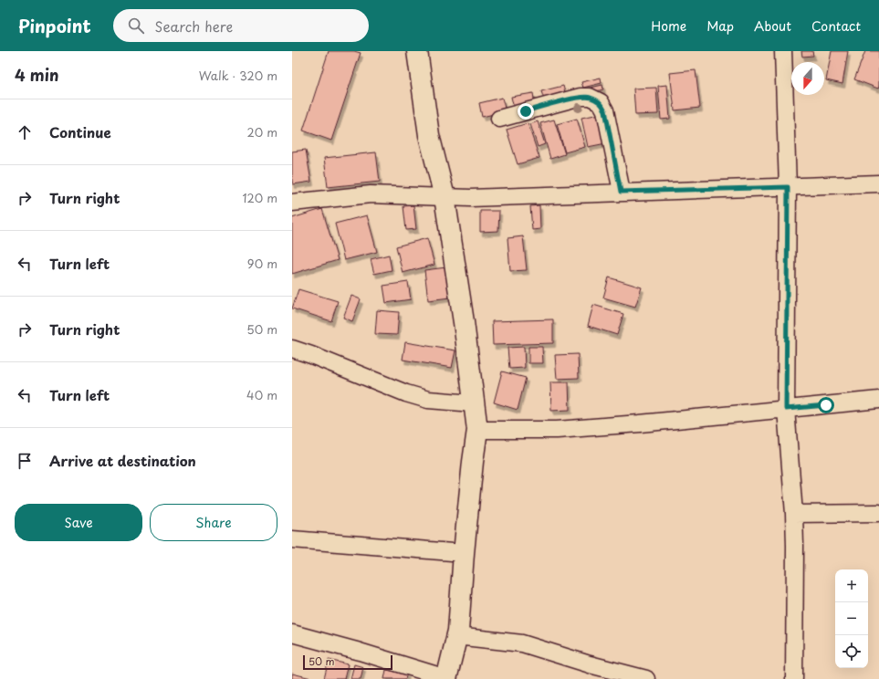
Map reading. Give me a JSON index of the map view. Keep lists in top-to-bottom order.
{
  "scale_bar": "50 m",
  "north": "bottom",
  "page": {
    "header": "Pinpoint",
    "search": "Search here",
    "nav": [
      "Home",
      "Map",
      "About",
      "Contact"
    ],
    "heading": ["4 min", "Walk · 320 m"],
    "list": [
      ["Continue", "20 m"],
      ["Turn right", "120 m"],
      ["Turn left", "90 m"],
      ["Turn right", "50 m"],
      ["Turn left", "40 m"],
      "Arrive at destination"
    ],
    "buttons": ["Save", "Share"],
    "map_buttons": ["+", "−"],
    "scale": "50 m"
  }
}
